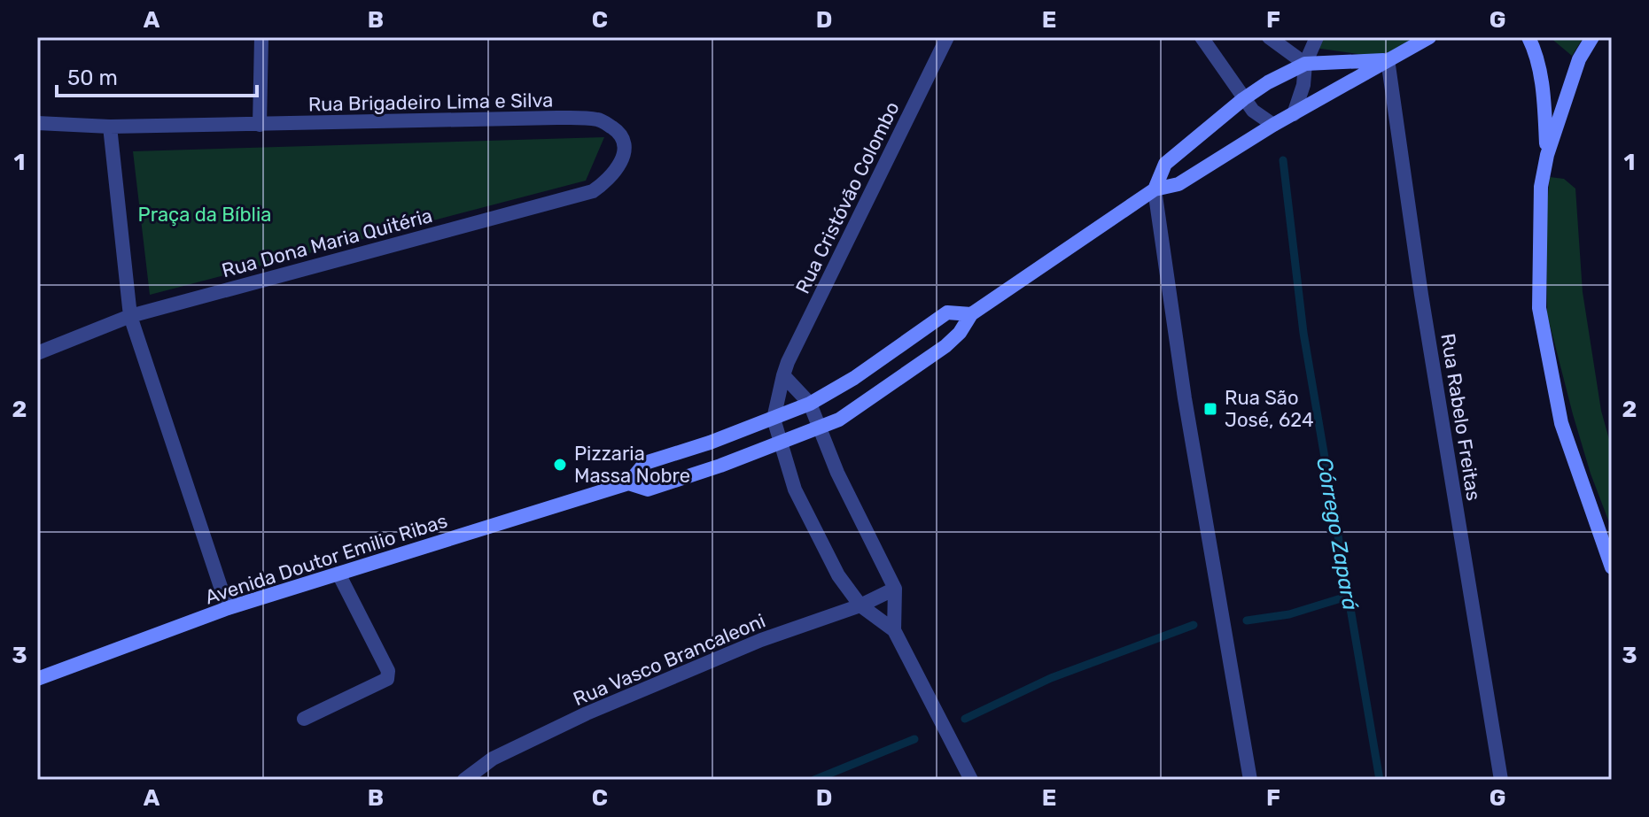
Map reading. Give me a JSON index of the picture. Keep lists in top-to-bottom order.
{
  "streets": {
    "main road": ["Avenida Doutor Emilio Ribas"],
    "street": [
      "Rua Brigadeiro Lima e Silva",
      "Rua Cristóvão Colombo",
      "Rua Dona Maria Quitéria",
      "Rua Rabelo Freitas",
      "Rua Vasco Brancaleoni"
    ]
  },
  "crossings": [
    ["Rua Brigadeiro Lima e Silva", "Rua Dona Maria Quitéria"],
    ["Rua Cristóvão Colombo", "Avenida Doutor Emilio Ribas"],
    ["Rua Rabelo Freitas", "Avenida Doutor Emilio Ribas"]
  ],
  "water": ["Córrego Zapará"],
  "parks": ["Praça da Bíblia"],
  "places": {
    "transit": ["Rua São José, 624"],
    "other": ["Pizzaria Massa Nobre"]
  },
  "scale_bar": "50 m",
  "grid": {
    "columns": [
      "A",
      "B",
      "C",
      "D",
      "E",
      "F",
      "G"
    ],
    "rows": ["1", "2", "3"]
  }
}
